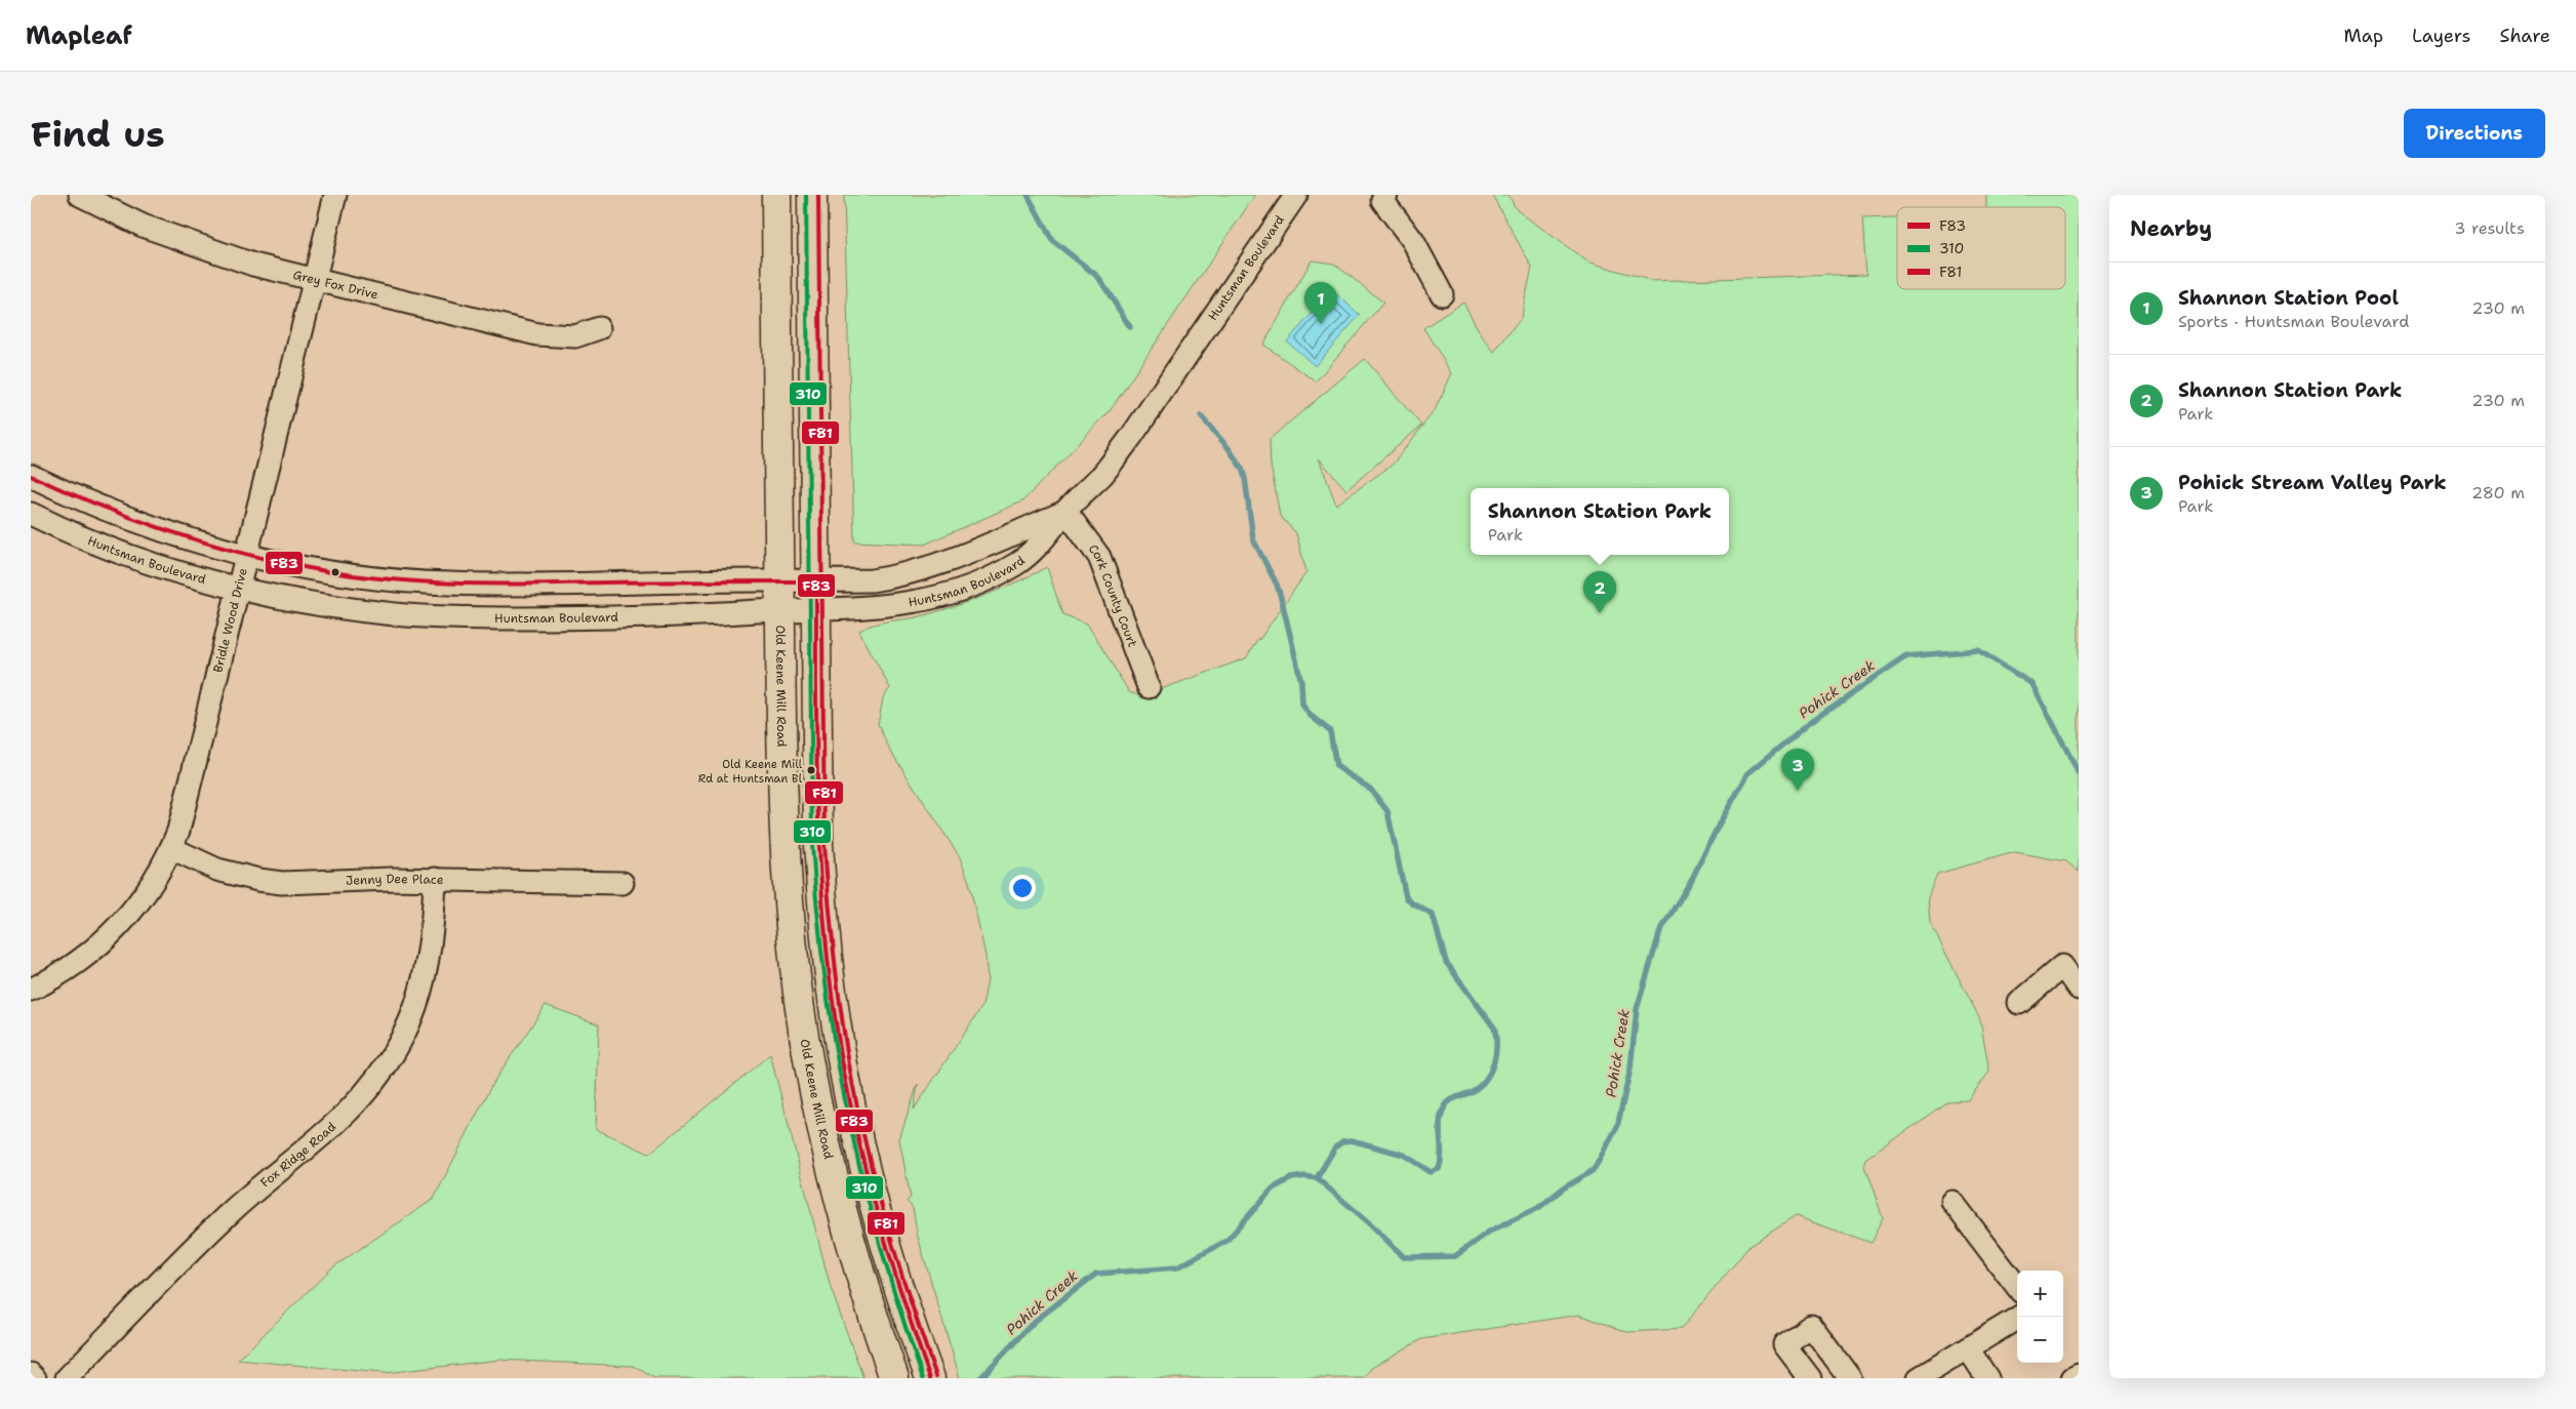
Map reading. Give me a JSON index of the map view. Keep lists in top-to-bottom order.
{
  "streets": {
    "main road": ["Old Keene Mill Road"],
    "street": [
      "Huntsman Boulevard",
      "Grey Fox Drive",
      "Cork County Court",
      "Bridle Wood Drive",
      "Jenny Dee Place",
      "Fox Ridge Road"
    ]
  },
  "crossings": [
    ["Huntsman Boulevard", "Cork County Court"],
    ["Huntsman Boulevard", "Bridle Wood Drive"],
    ["Huntsman Boulevard", "Old Keene Mill Road"],
    ["Grey Fox Drive", "Bridle Wood Drive"],
    ["Bridle Wood Drive", "Jenny Dee Place"],
    ["Jenny Dee Place", "Fox Ridge Road"]
  ],
  "water": ["Pohick Creek"],
  "places": ["Old Keene Mill Rd at Huntsman Bl"],
  "lines": ["transit line 310", "transit line F81", "transit line F83"],
  "legend": ["F83", "310", "F81"],
  "page": {
    "header": "Mapleaf",
    "nav": ["Map", "Layers", "Share"],
    "buttons": "Directions",
    "title": "Find us",
    "heading": ["Nearby", "3 results"],
    "list": [
      {
        "mark": "1",
        "name": "Shannon Station Pool",
        "note": "Sports · Huntsman Boulevard",
        "value": "230 m"
      },
      {
        "mark": "2",
        "name": "Shannon Station Park",
        "note": "Park",
        "value": "230 m"
      },
      {
        "mark": "3",
        "name": "Pohick Stream Valley Park",
        "note": "Park",
        "value": "280 m"
      }
    ],
    "pins": ["1", "2", "3"],
    "popup": ["Shannon Station Park", "Park"],
    "map_buttons": ["+", "−"]
  }
}
